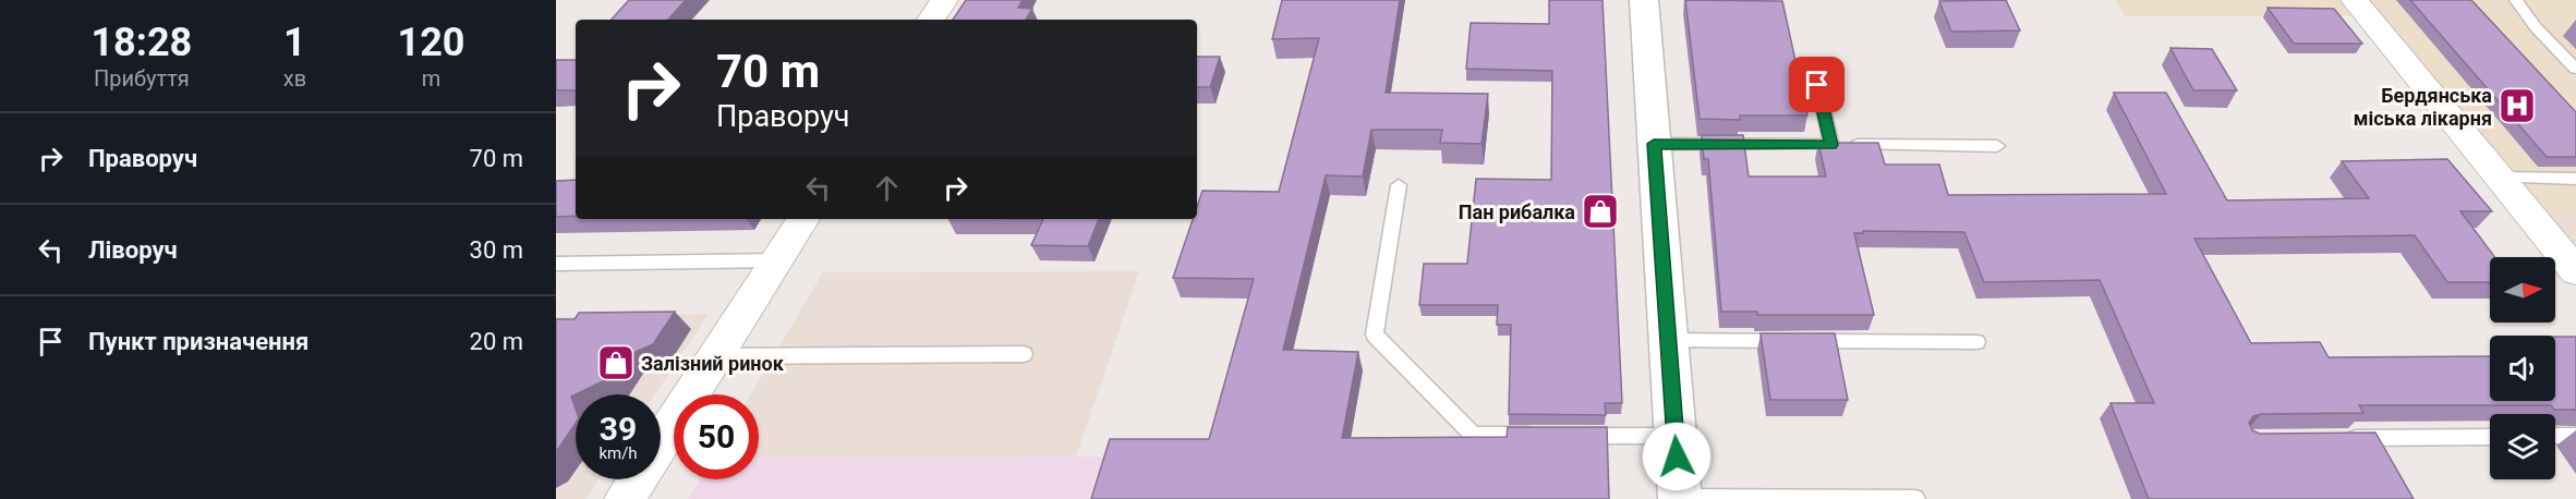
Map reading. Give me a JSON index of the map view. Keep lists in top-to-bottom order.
{
  "places": {
    "hospital": ["Бердянська міська лікарня"],
    "shop": ["Пан рибалка", "Залізний ринок"]
  },
  "north": "right",
  "page": {
    "eta": [
      "18:28",
      "Прибуття",
      "1",
      "хв",
      "120",
      "m"
    ],
    "turn": ["70 m", "Праворуч"],
    "list": [
      {
        "name": "Праворуч",
        "value": "70 m"
      },
      {
        "name": "Ліворуч",
        "value": "30 m"
      },
      {
        "name": "Пункт призначення",
        "value": "20 m"
      }
    ],
    "speed": "39 km/h",
    "limit": "50"
  }
}
